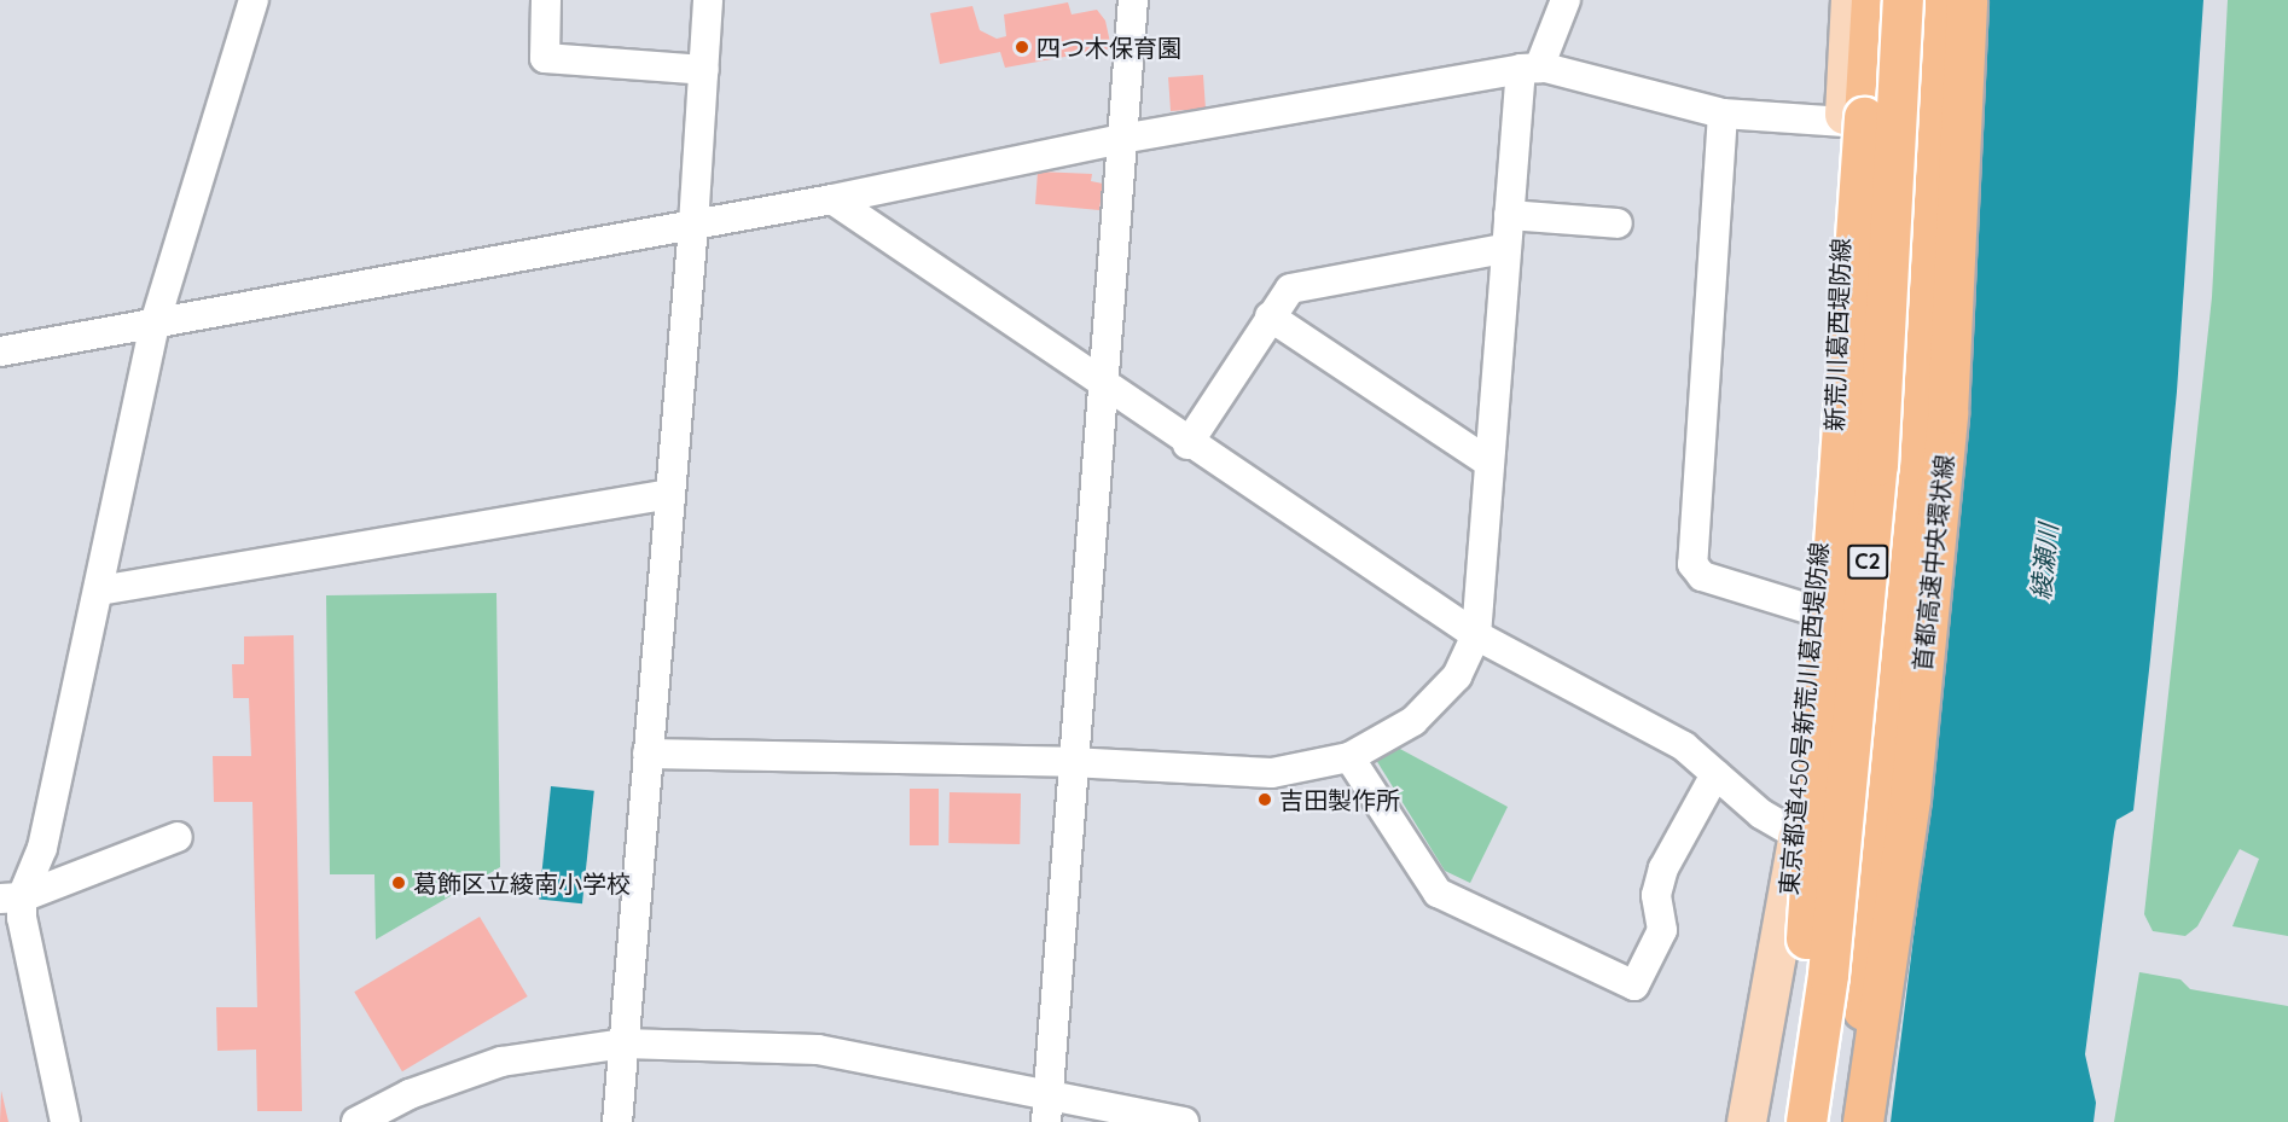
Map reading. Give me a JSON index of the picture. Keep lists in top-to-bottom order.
{
  "streets": {
    "highway": ["C2", "首都高速中央環状線"],
    "main road": ["新荒川葛西堤防線", "東京都道450号新荒川葛西堤防線"]
  },
  "crossings": [
    ["新荒川葛西堤防線", "東京都道450号新荒川葛西堤防線"]
  ],
  "water": ["綾瀬川"],
  "places": ["四つ木保育園", "吉田製作所", "葛飾区立綾南小学校"]
}
